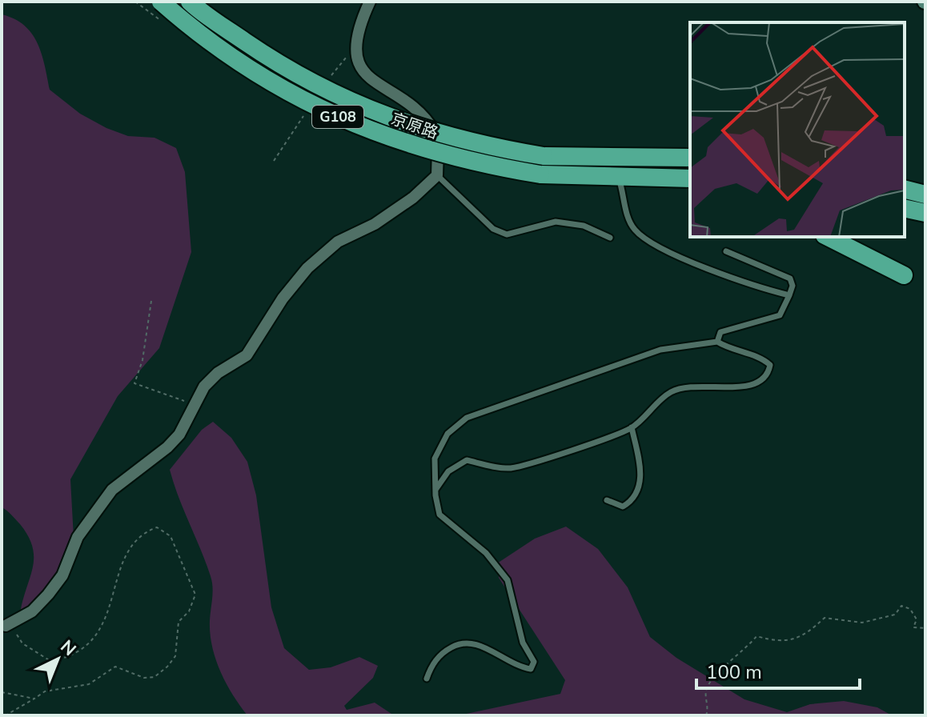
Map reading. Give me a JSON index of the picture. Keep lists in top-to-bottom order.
{
  "streets": {
    "highway": ["G108", "京原路"]
  },
  "scale_bar": "100 m",
  "north": "top right"
}
